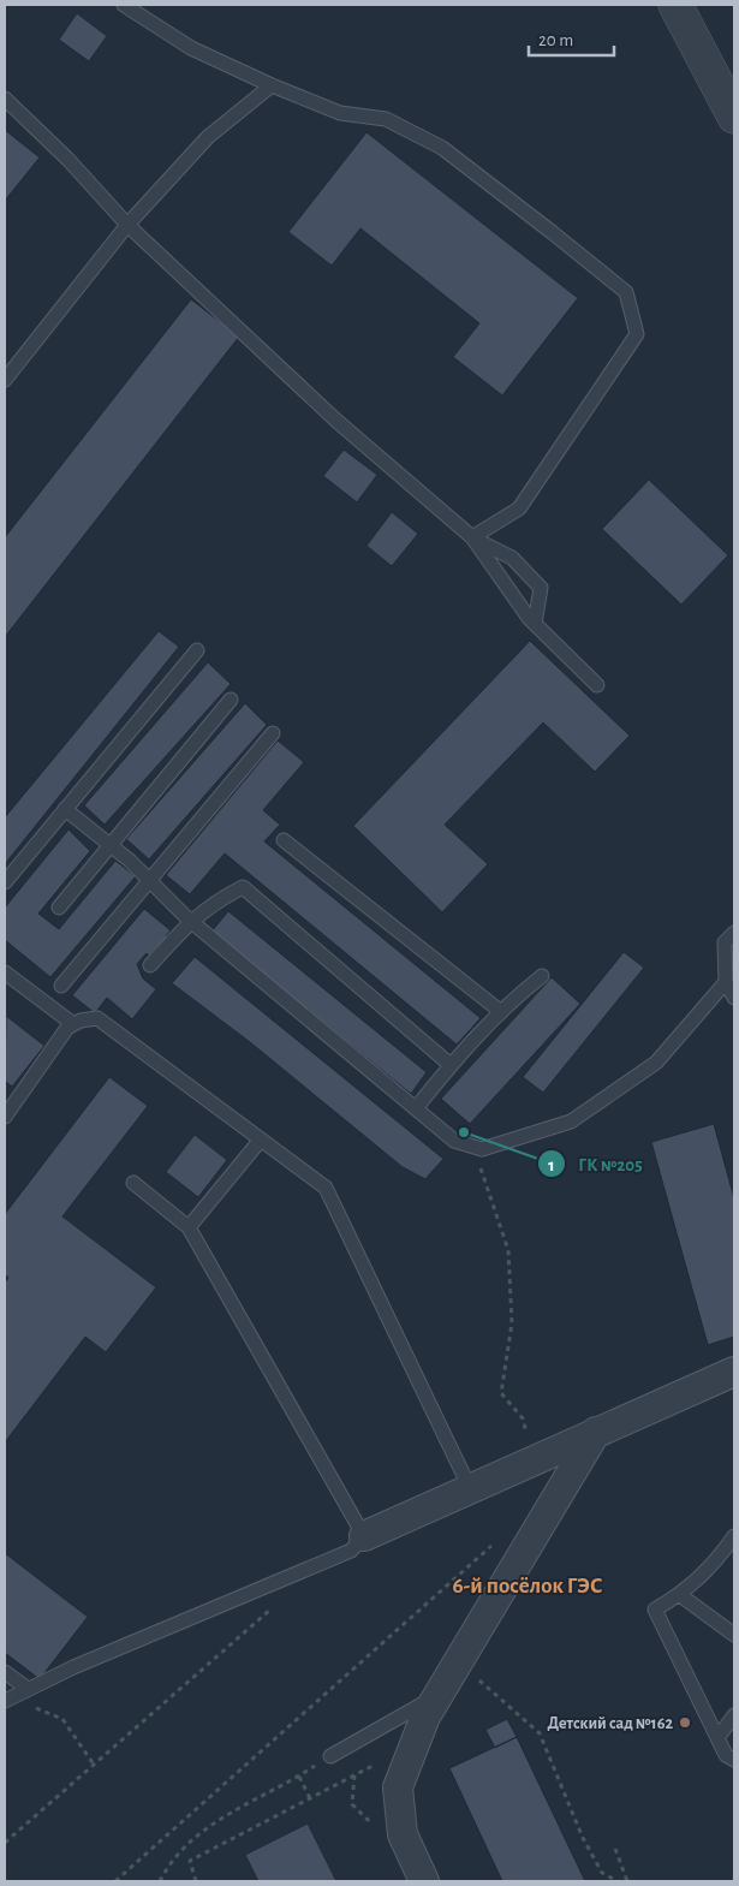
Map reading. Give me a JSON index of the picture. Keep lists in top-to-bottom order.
{
  "districts": ["6-й посёлок ГЭС"],
  "places": ["ГК №205", "Детский сад №162"],
  "scale_bar": "20 m"
}
